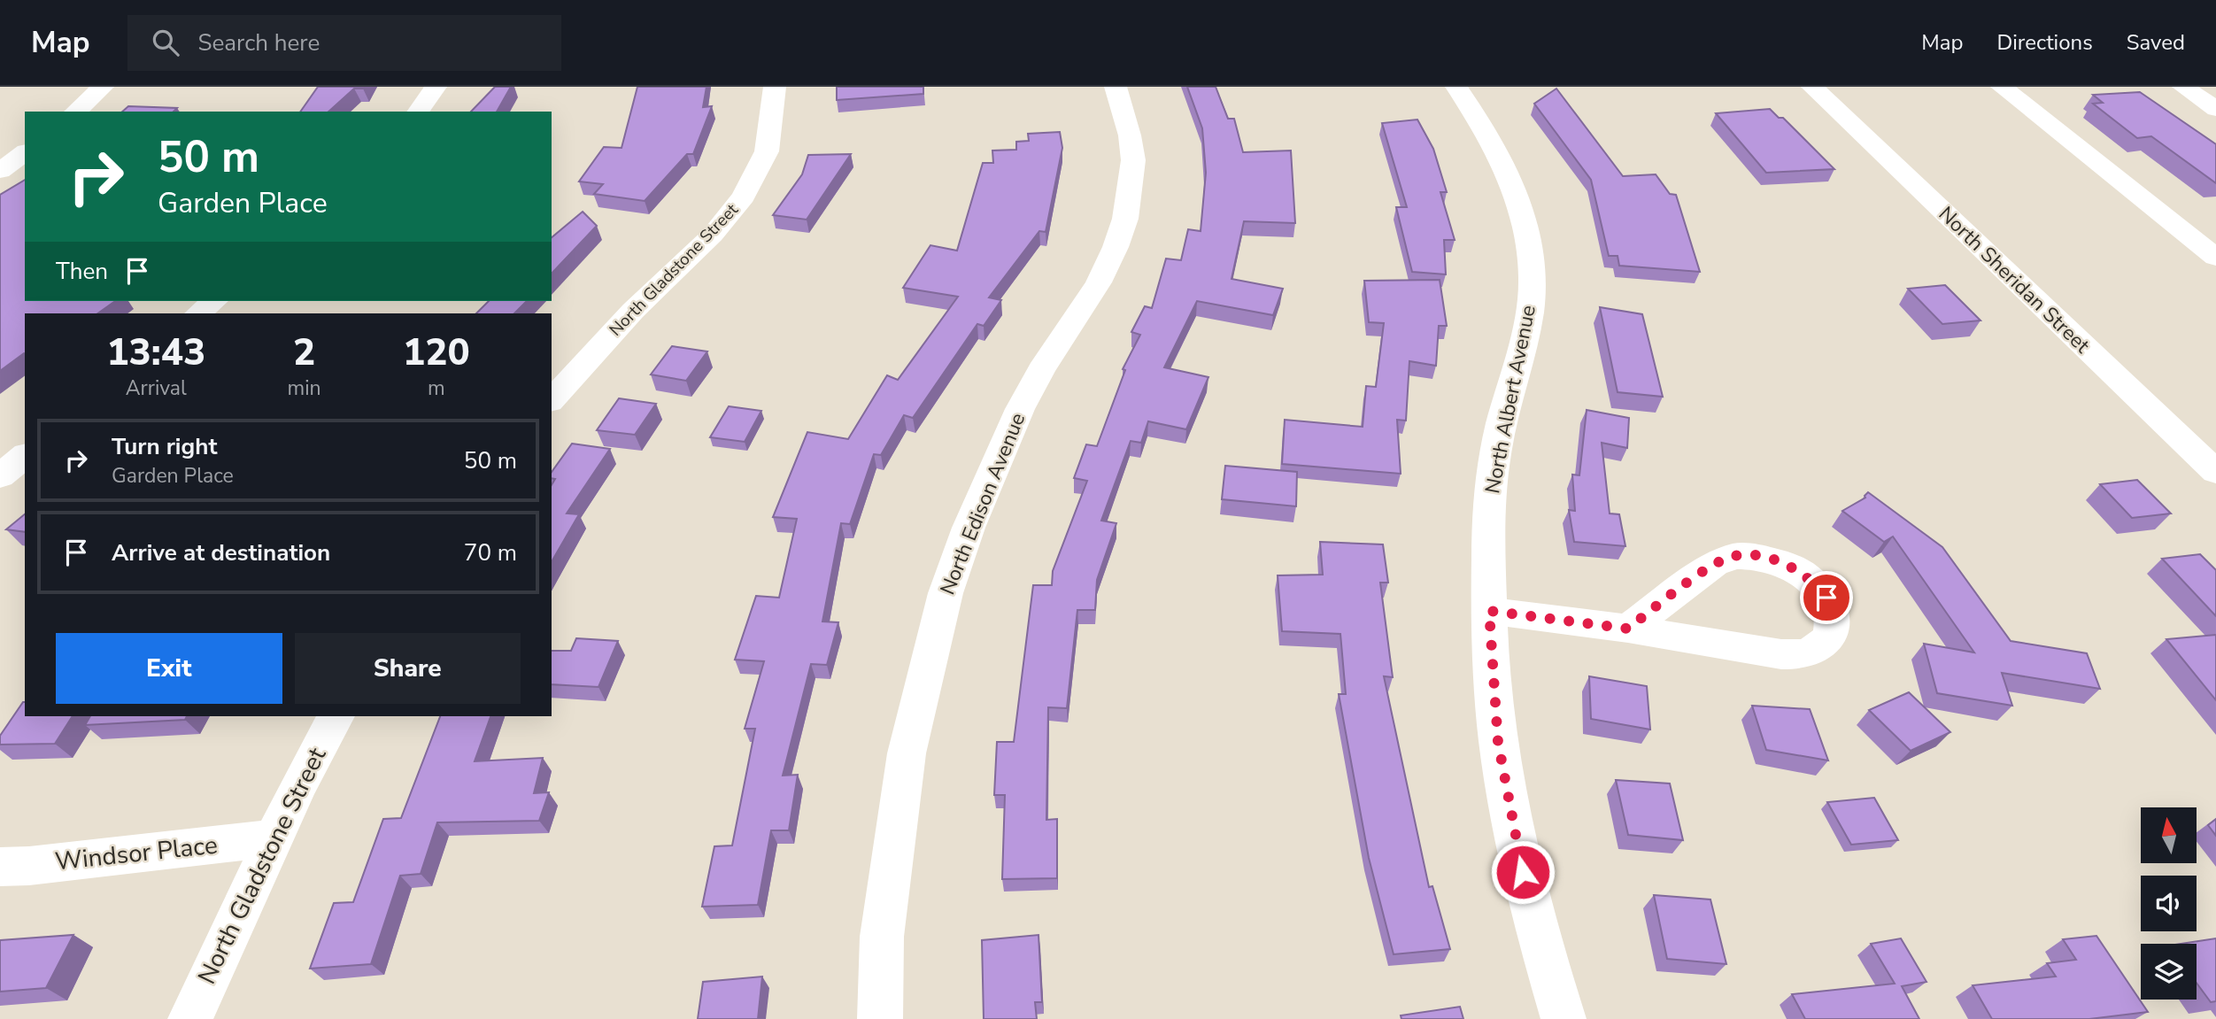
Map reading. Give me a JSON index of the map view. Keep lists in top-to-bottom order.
{
  "streets": {
    "street": [
      "North Gladstone Street",
      "North Sheridan Street",
      "North Albert Avenue",
      "North Edison Avenue",
      "Windsor Place"
    ]
  },
  "crossings": [
    ["North Gladstone Street", "Windsor Place"]
  ],
  "north": "top",
  "page": {
    "header": "Map",
    "search": "Search here",
    "nav": ["Map", "Directions", "Saved"],
    "turn": ["50 m", "Garden Place"],
    "then": "Then",
    "eta": [
      "13:43",
      "Arrival",
      "2",
      "min",
      "120",
      "m"
    ],
    "list": [
      {
        "name": "Turn right",
        "note": "Garden Place",
        "value": "50 m"
      },
      {
        "name": "Arrive at destination",
        "value": "70 m"
      }
    ],
    "buttons": ["Exit", "Share"]
  }
}
